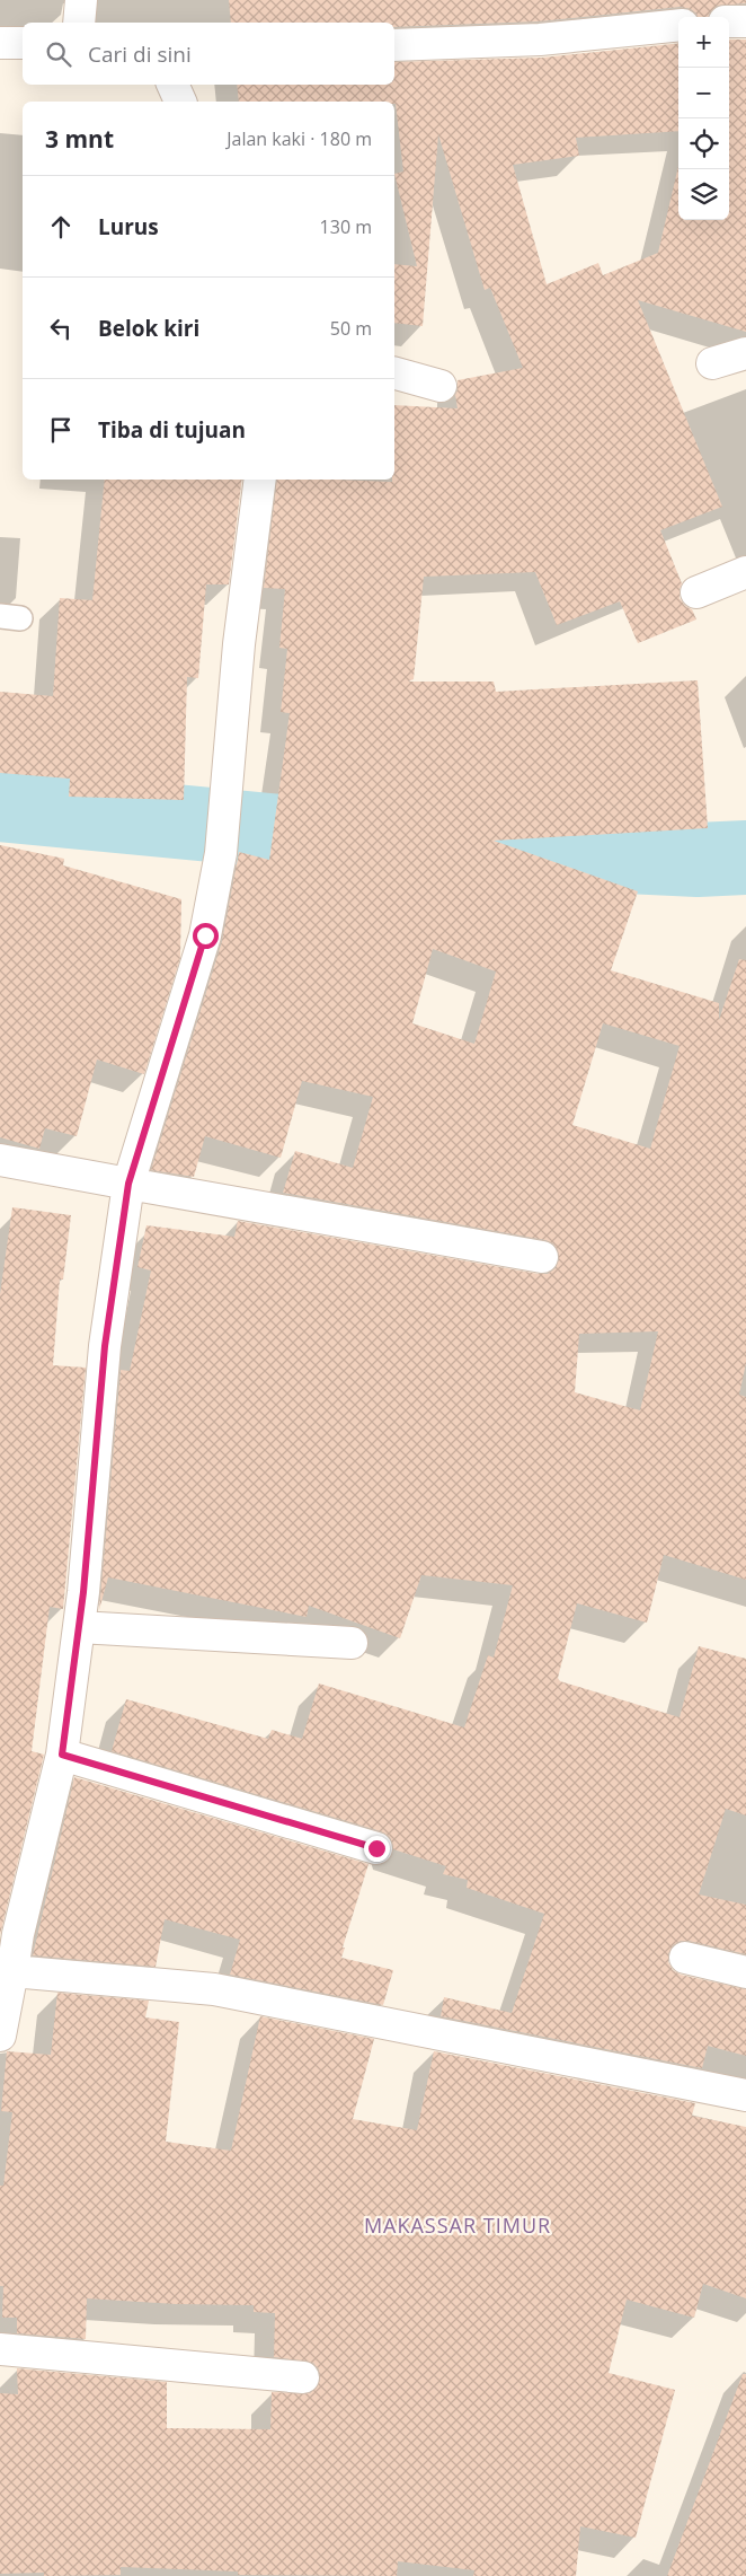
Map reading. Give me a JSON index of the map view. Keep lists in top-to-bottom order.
{
  "districts": ["MAKASSAR TIMUR"],
  "page": {
    "map_buttons": ["+", "−"],
    "search": "Cari di sini",
    "heading": ["3 mnt", "Jalan kaki · 180 m"],
    "list": [
      ["Lurus", "130 m"],
      ["Belok kiri", "50 m"],
      "Tiba di tujuan"
    ]
  }
}
